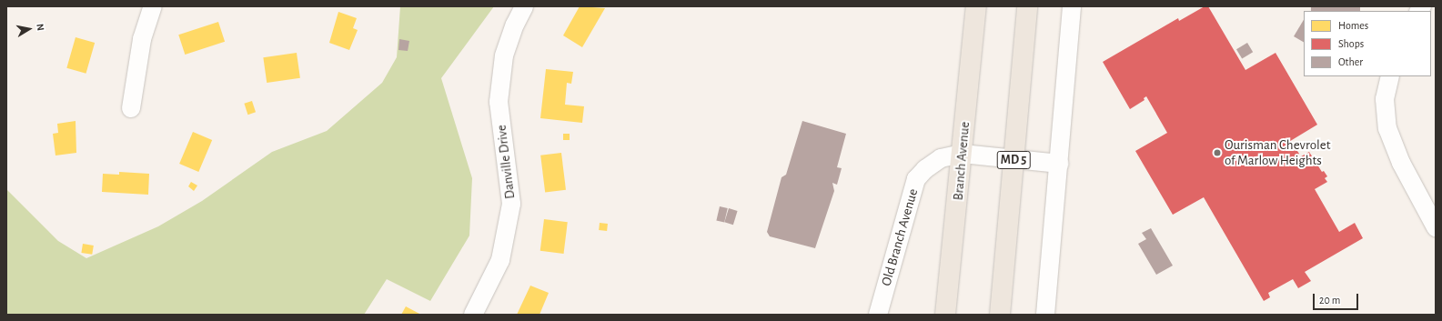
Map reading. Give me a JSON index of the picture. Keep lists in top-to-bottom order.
{
  "streets": {
    "highway": ["MD 5", "Branch Avenue"],
    "street": ["Danville Drive", "Old Branch Avenue"]
  },
  "crossings": [
    ["MD 5", "Old Branch Avenue"],
    ["Branch Avenue", "Old Branch Avenue"]
  ],
  "places": ["Ourisman Chevrolet of Marlow Heights"],
  "legend": ["Homes", "Shops", "Other"],
  "scale_bar": "20 m",
  "north": "right"
}
